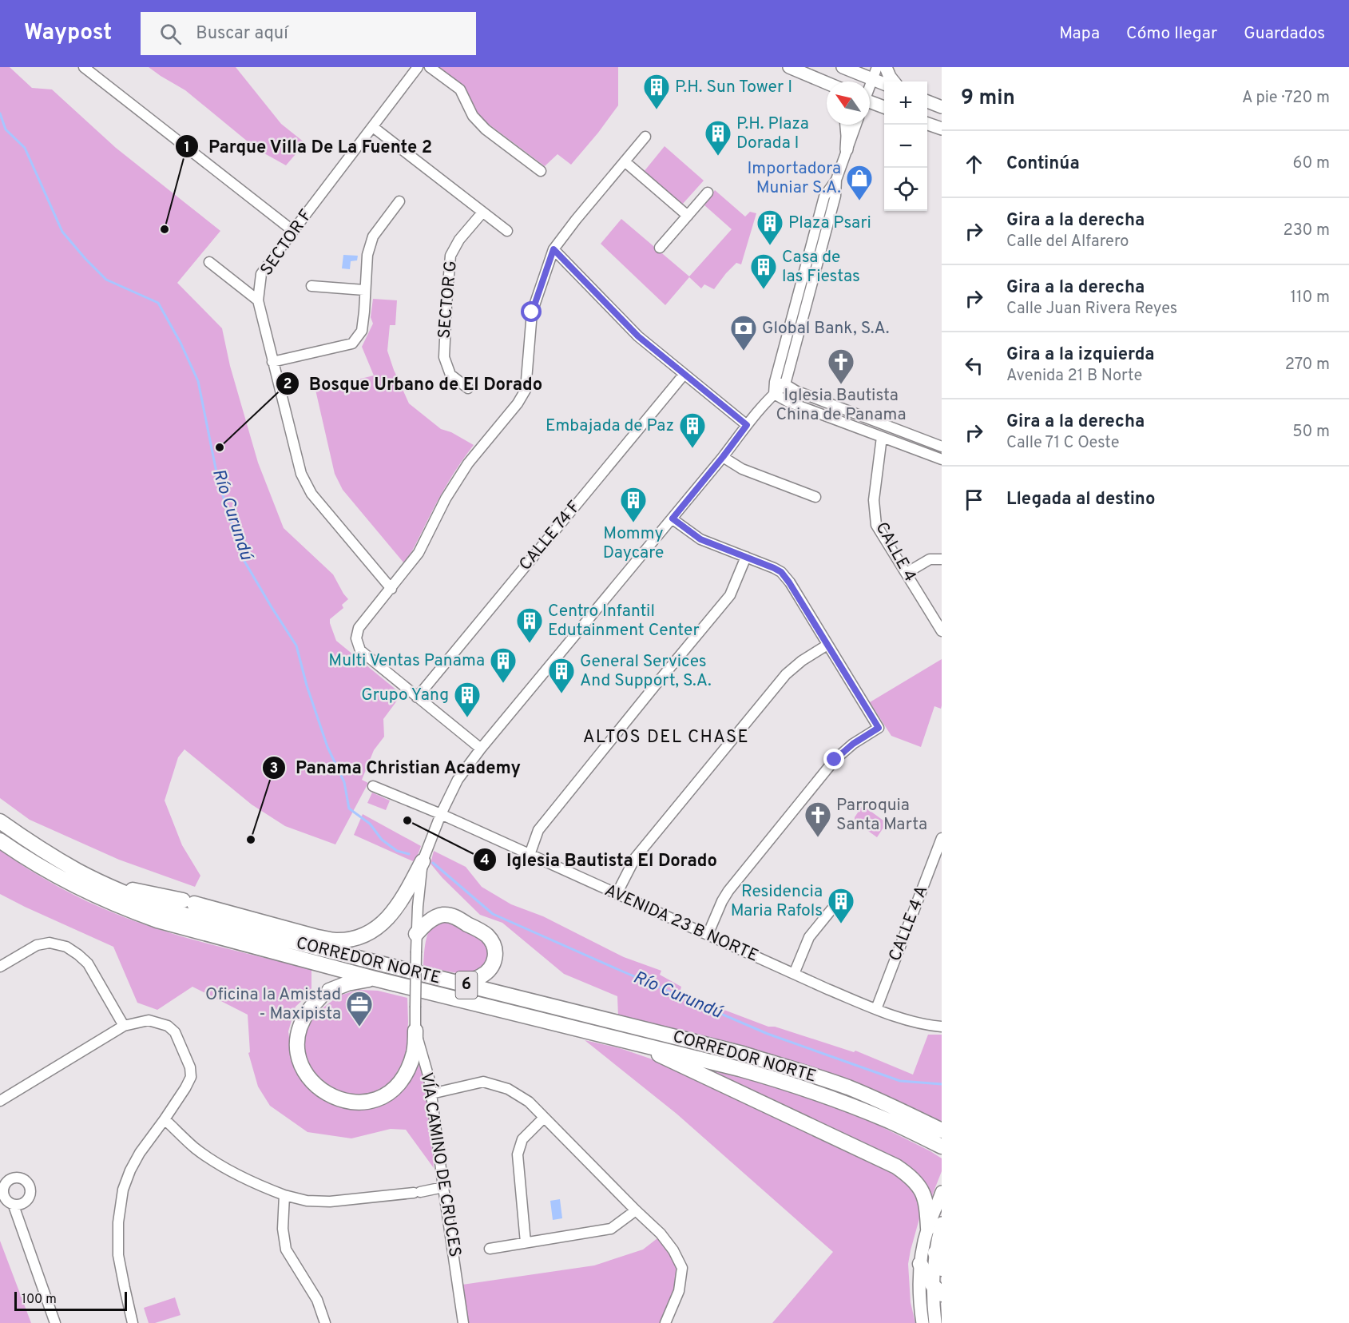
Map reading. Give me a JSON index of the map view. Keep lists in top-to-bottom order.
{
  "streets": {
    "highway": ["CORREDOR NORTE", "6"],
    "street": [
      "SECTOR F",
      "SECTOR G",
      "CALLE 74 F",
      "CALLE 4",
      "AVENIDA 23 B NORTE",
      "CALLE 4 A",
      "VÍA CAMINO DE CRUCES"
    ]
  },
  "crossings": [
    ["AVENIDA 23 B NORTE", "CALLE 4 A"],
    ["AVENIDA 23 B NORTE", "VÍA CAMINO DE CRUCES"]
  ],
  "districts": ["ALTOS DEL CHASE"],
  "water": ["Río Curundú"],
  "places": {
    "building": [
      "P.H. Sun Tower I",
      "P.H. Plaza Dorada I",
      "Plaza Psari",
      "Casa de las Fiestas",
      "Embajada de Paz",
      "Mommy Daycare",
      "Centro Infantil Edutainment Center",
      "Multi Ventas Panama",
      "General Services And Support, S.A.",
      "Grupo Yang",
      "Residencia Maria Rafols"
    ],
    "shop": ["Importadora Muniar S.A."],
    "other": [
      "Parque Villa De La Fuente 2",
      "Bosque Urbano de El Dorado",
      "Iglesia Bautista El Dorado",
      "Panama Christian Academy"
    ],
    "bank": ["Global Bank, S.A."],
    "church": ["Iglesia Bautista China de Panama", "Parroquia Santa Marta"],
    "office": ["Oficina la Amistad - Maxipista"]
  },
  "scale_bar": "100 m",
  "north": "top left",
  "page": {
    "header": "Waypost",
    "search": "Buscar aquí",
    "nav": ["Mapa", "Cómo llegar", "Guardados"],
    "heading": ["9 min", "A pie · 720 m"],
    "map_buttons": ["+", "−"],
    "list": [
      ["Continúa", "60 m"],
      ["Gira a la derecha", "Calle del Alfarero", "230 m"],
      ["Gira a la derecha", "Calle Juan Rivera Reyes", "110 m"],
      ["Gira a la izquierda", "Avenida 21 B Norte", "270 m"],
      ["Gira a la derecha", "Calle 71 C Oeste", "50 m"],
      "Llegada al destino"
    ],
    "scale": "100 m"
  }
}
